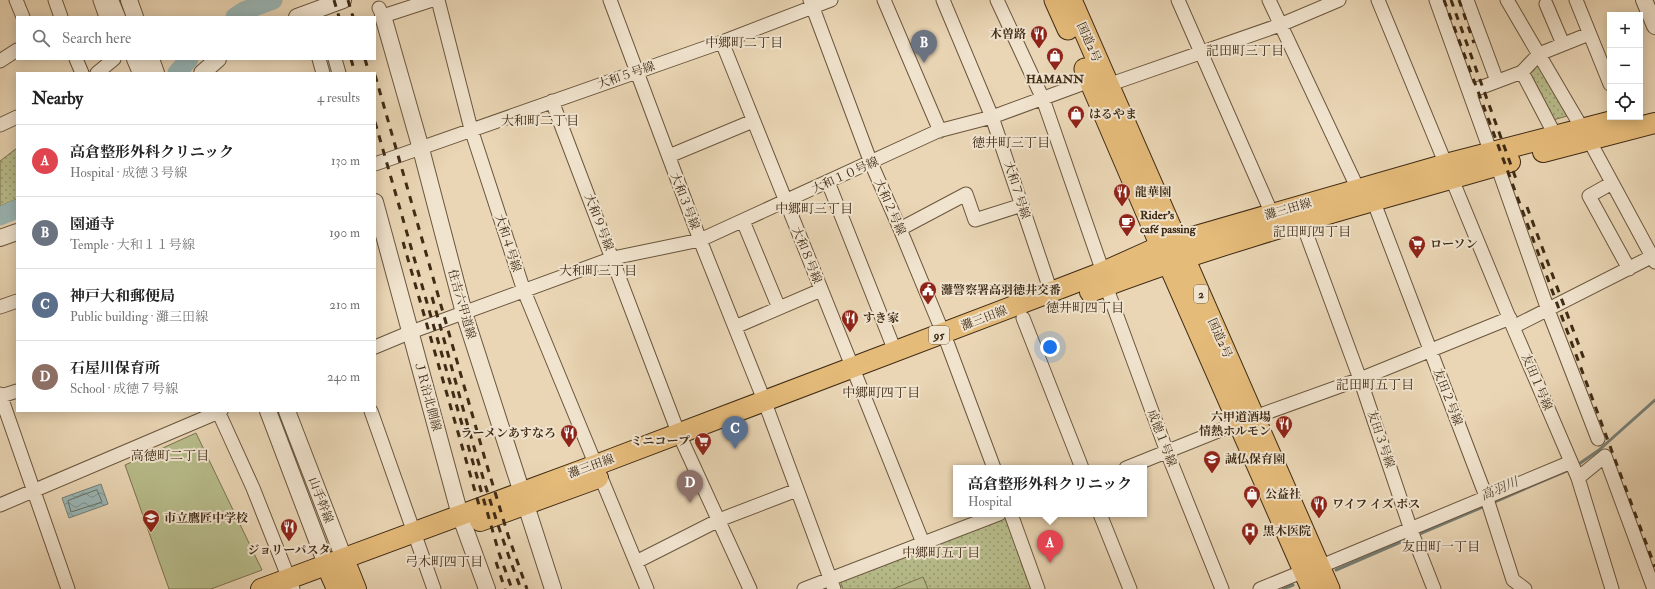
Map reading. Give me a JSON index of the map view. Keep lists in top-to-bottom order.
{
  "streets": {
    "highway": ["国道2号", "2"],
    "main road": ["灘三田線", "95", "山手幹線"],
    "street": [
      "大和５号線",
      "大和１０号線",
      "大和７号線",
      "大和３号線",
      "大和２号線",
      "大和９号線",
      "大和４号線",
      "大和８号線",
      "住吉六甲道線",
      "友田１号線",
      "ＪＲ沿北側線",
      "友田２号線",
      "成徳１号線",
      "友田３号線"
    ]
  },
  "crossings": [
    ["国道2号", "大和１０号線"],
    ["国道2号", "灘三田線"],
    ["大和５号線", "大和３号線"],
    ["大和５号線", "大和２号線"],
    ["大和５号線", "大和９号線"],
    ["大和５号線", "大和４号線"],
    ["大和５号線", "大和８号線"],
    ["大和５号線", "住吉六甲道線"],
    ["大和１０号線", "大和７号線"],
    ["大和１０号線", "大和３号線"],
    ["大和１０号線", "大和２号線"],
    ["大和１０号線", "大和９号線"],
    ["大和１０号線", "大和４号線"],
    ["大和１０号線", "大和８号線"],
    ["大和１０号線", "住吉六甲道線"],
    ["大和１０号線", "ＪＲ沿北側線"],
    ["大和１０号線", "友田２号線"],
    ["大和１０号線", "成徳１号線"],
    ["大和７号線", "灘三田線"],
    ["大和３号線", "灘三田線"],
    ["大和２号線", "灘三田線"],
    ["灘三田線", "大和９号線"],
    ["灘三田線", "大和４号線"],
    ["灘三田線", "大和８号線"],
    ["灘三田線", "住吉六甲道線"],
    ["灘三田線", "友田１号線"],
    ["灘三田線", "ＪＲ沿北側線"],
    ["灘三田線", "友田２号線"],
    ["灘三田線", "成徳１号線"],
    ["灘三田線", "友田３号線"],
    ["灘三田線", "山手幹線"]
  ],
  "districts": [
    "中郷町二丁目",
    "記田町三丁目",
    "大和町二丁目",
    "徳井町三丁目",
    "中郷町三丁目",
    "記田町四丁目",
    "大和町三丁目",
    "徳井町四丁目",
    "記田町五丁目",
    "中郷町四丁目",
    "高徳町二丁目",
    "友田町一丁目",
    "中郷町五丁目",
    "弓木町四丁目"
  ],
  "water": ["高羽川"],
  "places": {
    "restaurant": [
      "木曽路",
      "龍華園",
      "すき家",
      "六甲道酒場 情熱ホルモン",
      "ラーメンあすなろ",
      "ワイフ イズ ボス",
      "ジョリーパスタ"
    ],
    "shop": ["HAMANN", "はるやま", "公益社"],
    "cafe": ["Rider's café passing"],
    "supermarket": ["ローソン", "ミニコープ"],
    "public building": ["灘警察署高羽徳井交番"],
    "school or university": ["誠仏保育園", "市立鷹匠中学校"],
    "hospital": ["黒木医院"]
  },
  "page": {
    "map_buttons": ["+", "−"],
    "search": "Search here",
    "pins": [
      "B",
      "C",
      "D",
      "A"
    ],
    "heading": ["Nearby", "4 results"],
    "list": [
      {
        "mark": "A",
        "name": "高倉整形外科クリニック",
        "note": "Hospital · 成徳３号線",
        "value": "130 m"
      },
      {
        "mark": "B",
        "name": "園通寺",
        "note": "Temple · 大和１１号線",
        "value": "190 m"
      },
      {
        "mark": "C",
        "name": "神戸大和郵便局",
        "note": "Public building · 灘三田線",
        "value": "210 m"
      },
      {
        "mark": "D",
        "name": "石屋川保育所",
        "note": "School · 成徳７号線",
        "value": "240 m"
      }
    ],
    "popup": ["高倉整形外科クリニック", "Hospital"]
  }
}
